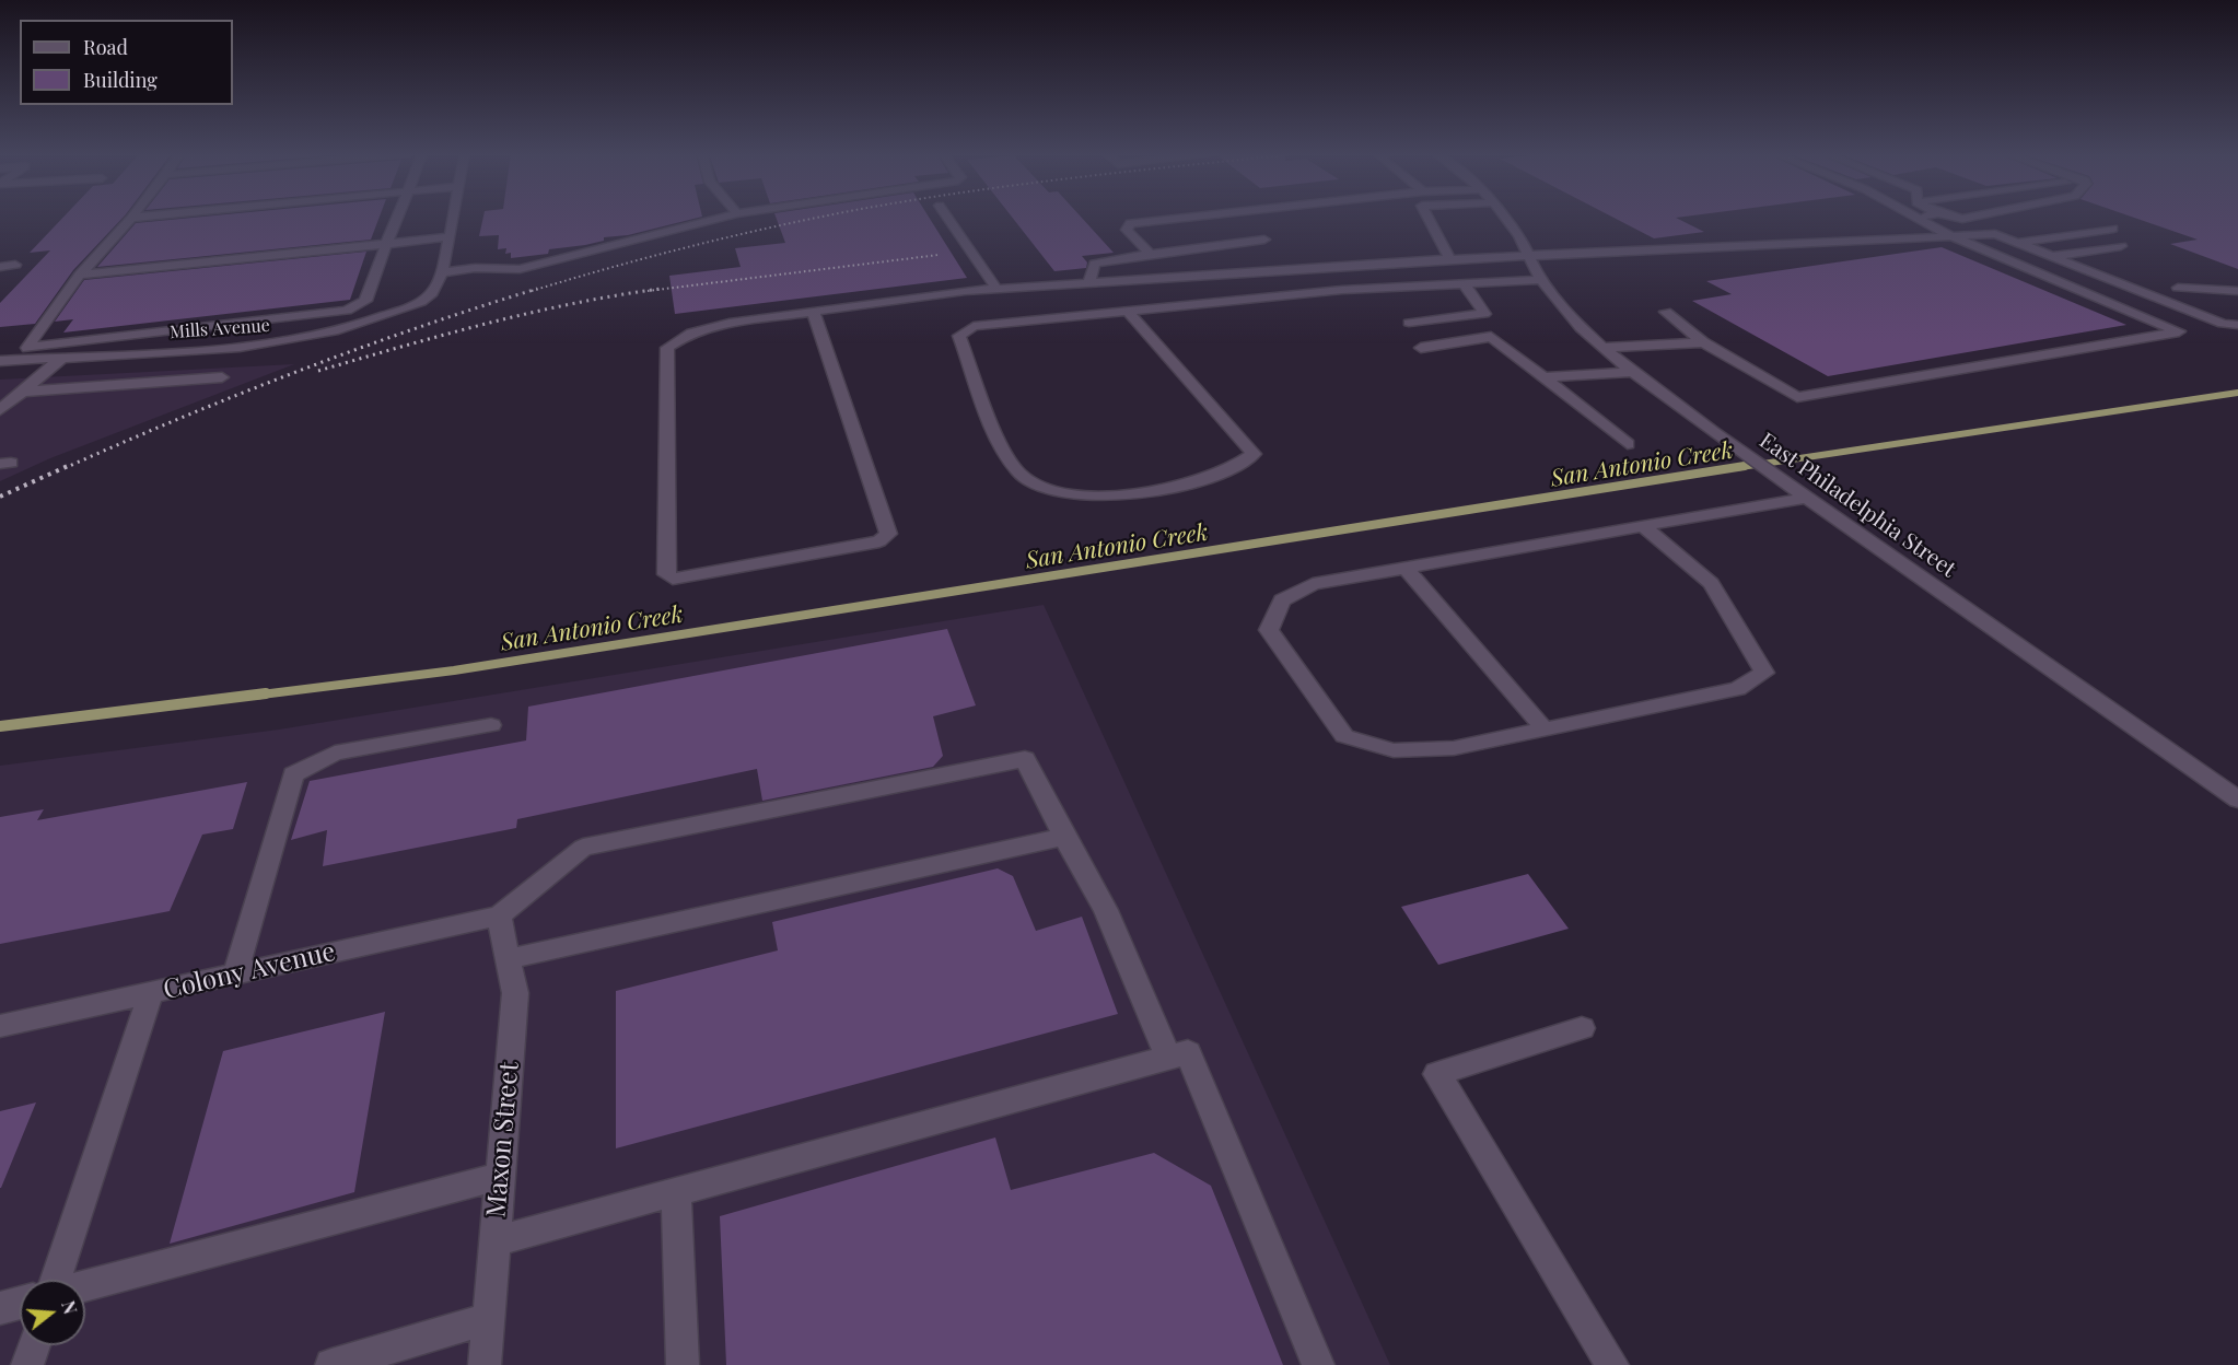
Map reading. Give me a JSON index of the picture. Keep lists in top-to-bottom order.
{
  "streets": {
    "street": [
      "Mills Avenue",
      "East Philadelphia Street",
      "Colony Avenue",
      "Maxon Street"
    ]
  },
  "crossings": [
    ["Colony Avenue", "Maxon Street"]
  ],
  "water": ["San Antonio Creek"],
  "legend": ["Road", "Building"],
  "north": "right"
}
